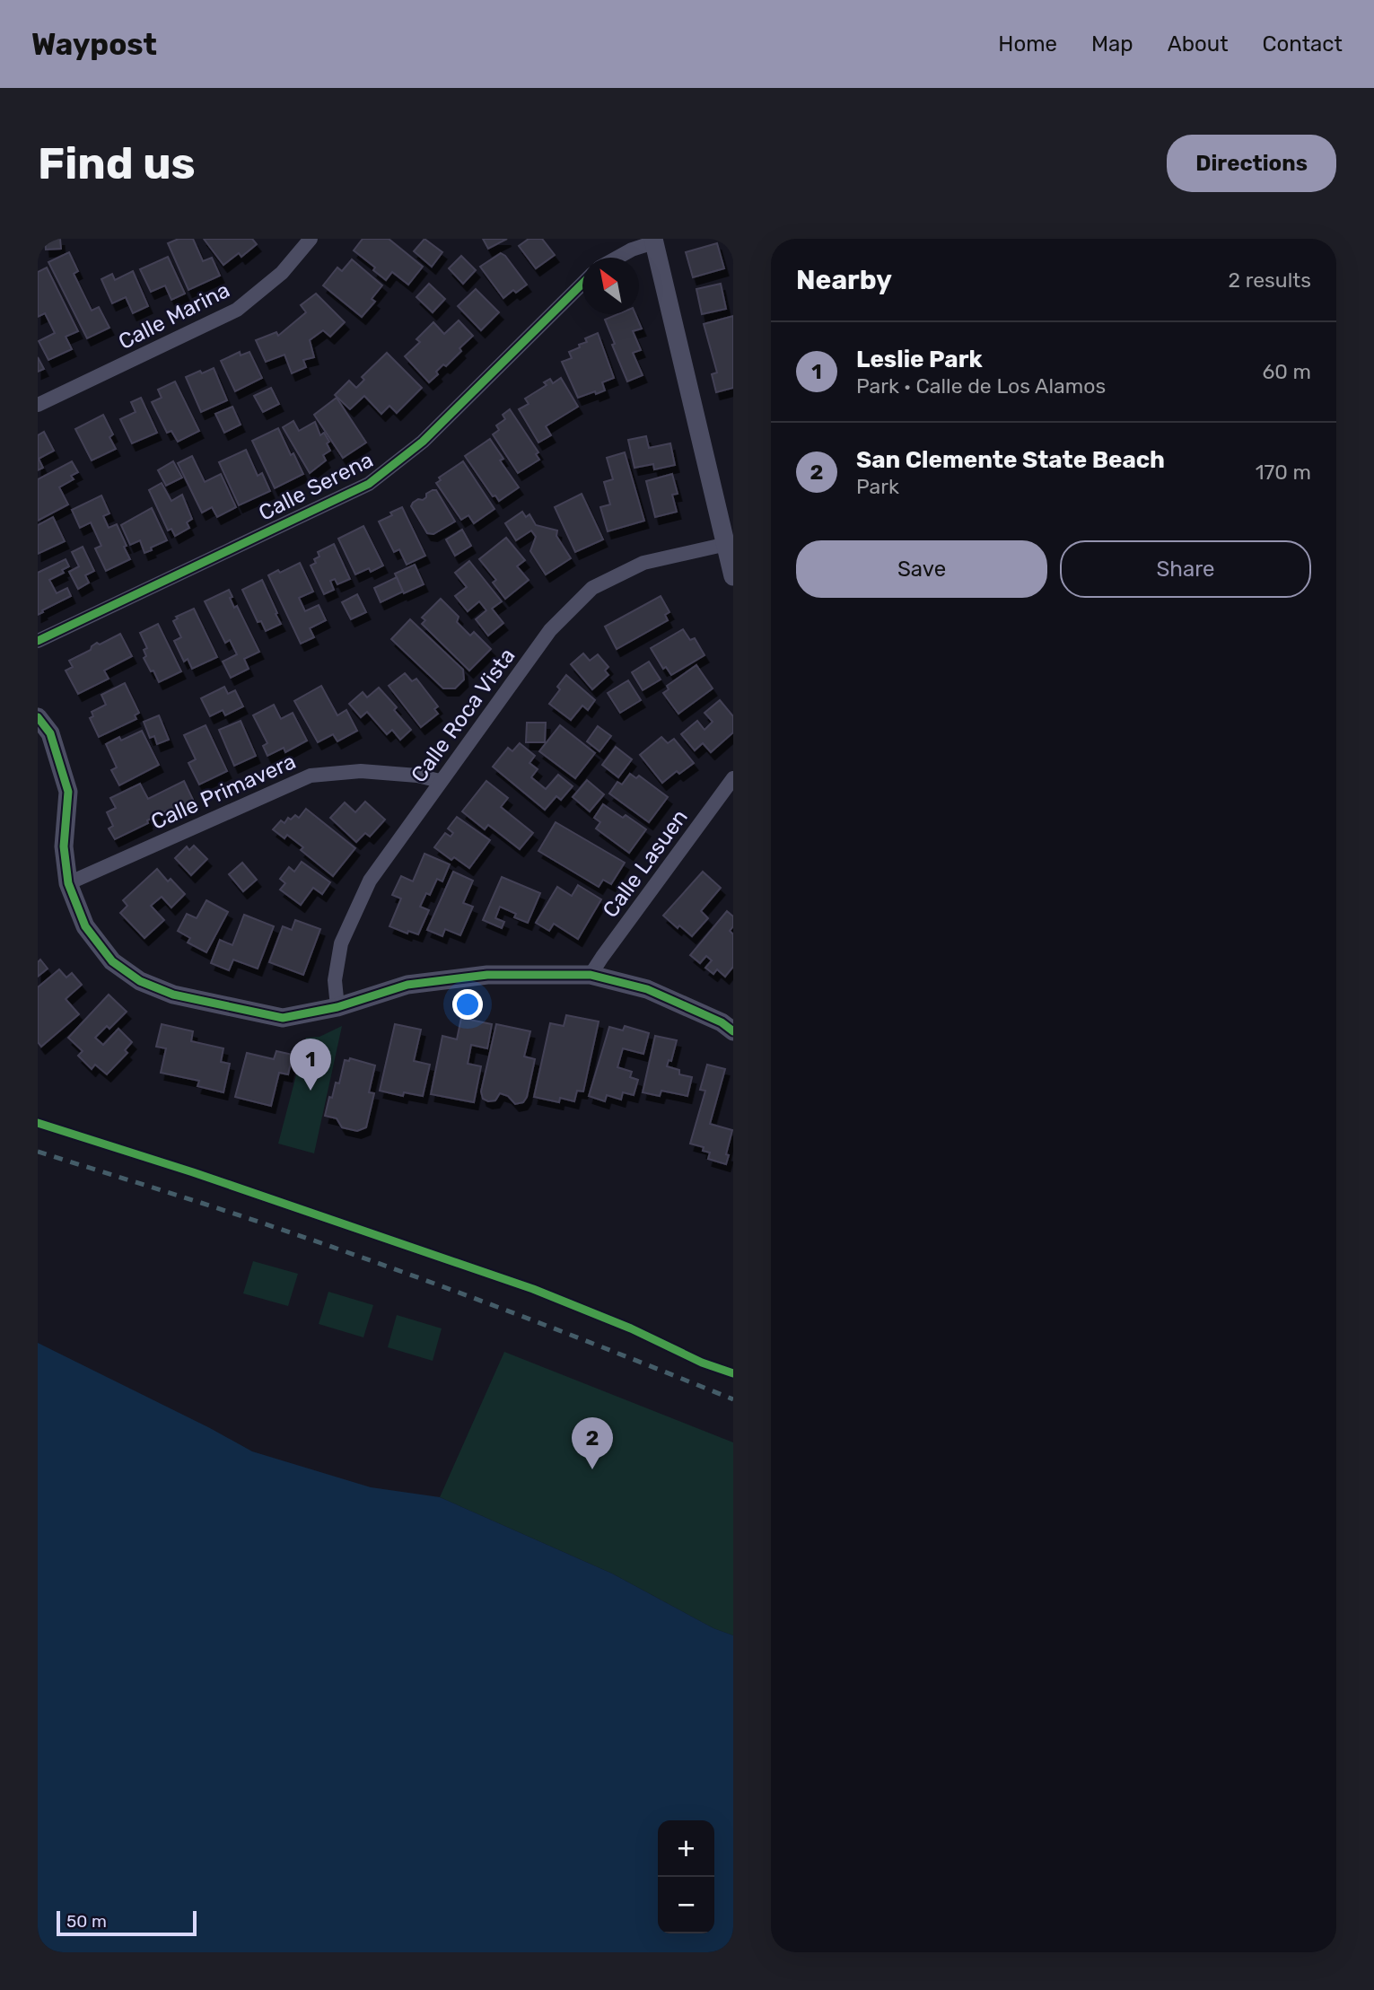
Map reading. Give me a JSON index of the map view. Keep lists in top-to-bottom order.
{
  "streets": {
    "street": [
      "Calle Marina",
      "Calle Serena",
      "Calle Roca Vista",
      "Calle Primavera",
      "Calle Lasuen"
    ]
  },
  "crossings": [
    ["Calle Roca Vista", "Calle Primavera"]
  ],
  "scale_bar": "50 m",
  "north": "top left",
  "page": {
    "header": "Waypost",
    "nav": [
      "Home",
      "Map",
      "About",
      "Contact"
    ],
    "buttons": [
      "Directions",
      ["Save", "Share"]
    ],
    "title": "Find us",
    "heading": ["Nearby", "2 results"],
    "list": [
      {
        "mark": "1",
        "name": "Leslie Park",
        "note": "Park · Calle de Los Alamos",
        "value": "60 m"
      },
      {
        "mark": "2",
        "name": "San Clemente State Beach",
        "note": "Park",
        "value": "170 m"
      }
    ],
    "pins": ["1", "2"],
    "map_buttons": ["+", "−"],
    "scale": "50 m"
  }
}
